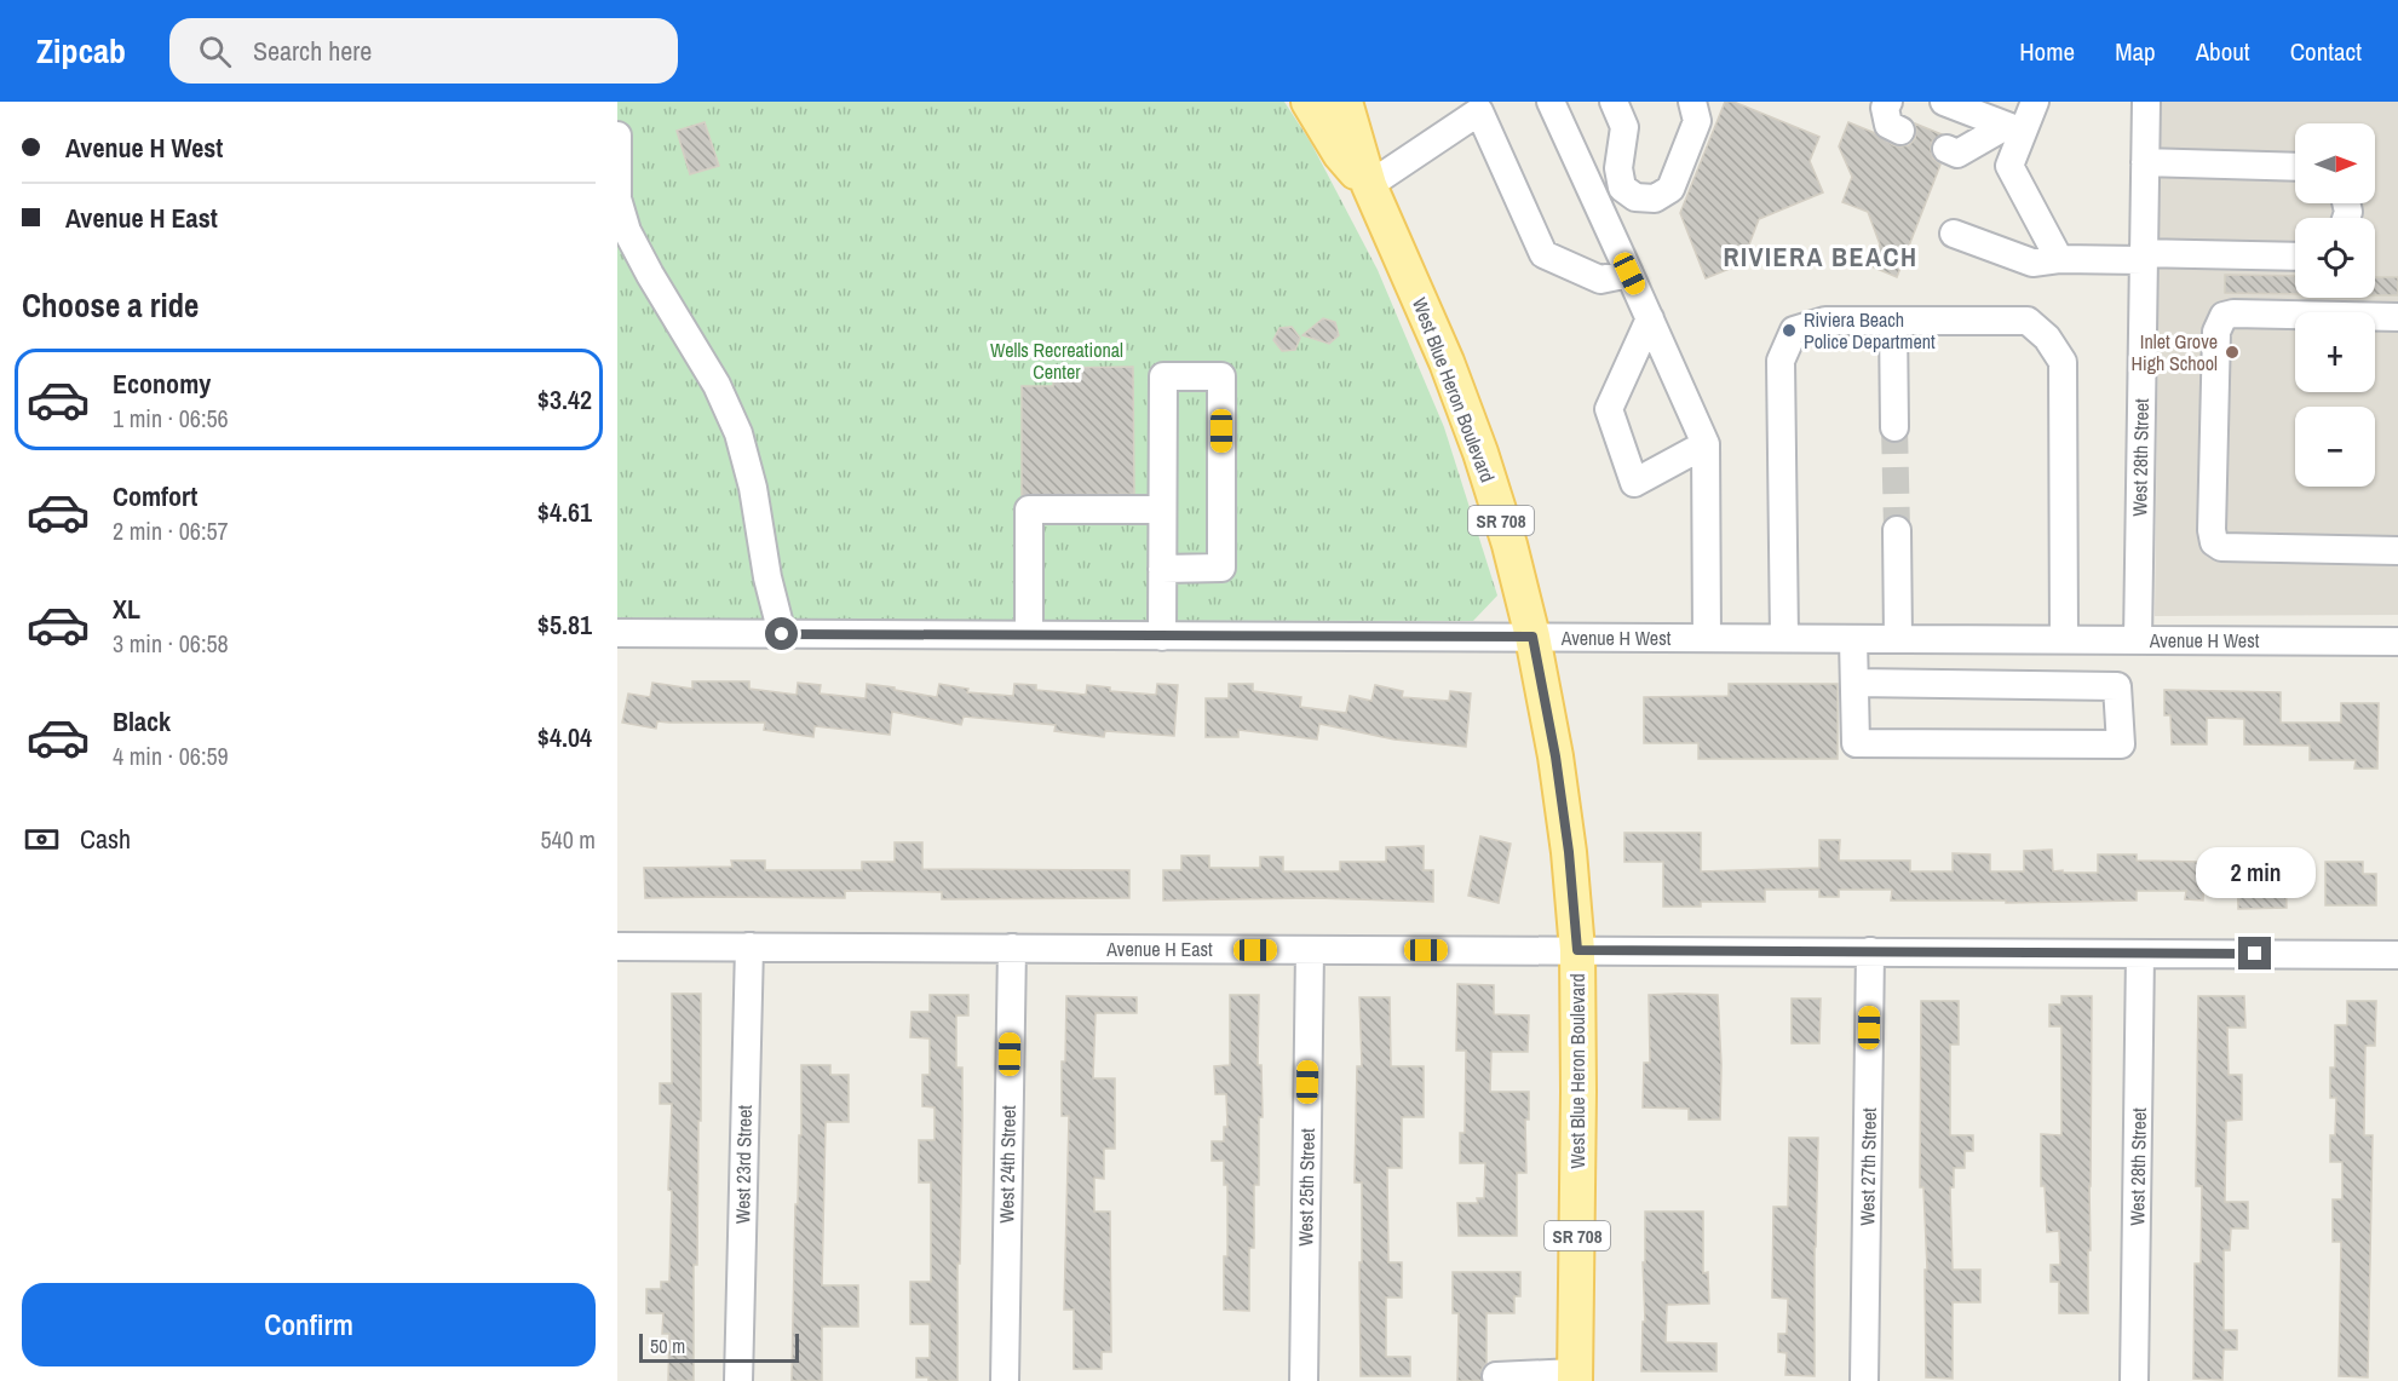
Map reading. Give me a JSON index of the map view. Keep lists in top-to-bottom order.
{
  "streets": {
    "main road": ["West Blue Heron Boulevard", "SR 708"],
    "street": [
      "West 28th Street",
      "Avenue H West",
      "Avenue H East",
      "West 23rd Street",
      "West 24th Street",
      "West 27th Street",
      "West 25th Street"
    ]
  },
  "crossings": [
    ["West Blue Heron Boulevard", "Avenue H West"],
    ["West Blue Heron Boulevard", "Avenue H East"],
    ["West 28th Street", "Avenue H West"],
    ["West 28th Street", "Avenue H East"],
    ["Avenue H East", "West 23rd Street"],
    ["Avenue H East", "West 24th Street"],
    ["Avenue H East", "West 27th Street"],
    ["Avenue H East", "West 25th Street"]
  ],
  "districts": ["RIVIERA BEACH"],
  "parks": ["Wells Recreational Center"],
  "places": ["Riviera Beach Police Department", "Inlet Grove High School"],
  "scale_bar": "50 m",
  "north": "right",
  "page": {
    "header": "Zipcab",
    "search": "Search here",
    "nav": [
      "Home",
      "Map",
      "About",
      "Contact"
    ],
    "banner": ["Avenue H West", "Avenue H East"],
    "map_buttons": ["+", "−"],
    "heading": "Choose a ride",
    "list": [
      {
        "name": "Economy",
        "note": "1 min · 06:56",
        "value": "$3.42"
      },
      {
        "name": "Comfort",
        "note": "2 min · 06:57",
        "value": "$4.61"
      },
      {
        "name": "XL",
        "note": "3 min · 06:58",
        "value": "$5.81"
      },
      {
        "name": "Black",
        "note": "4 min · 06:59",
        "value": "$4.04"
      }
    ],
    "pay": ["Cash", "540 m"],
    "bubble": "2 min",
    "buttons": "Confirm",
    "scale": "50 m"
  }
}
